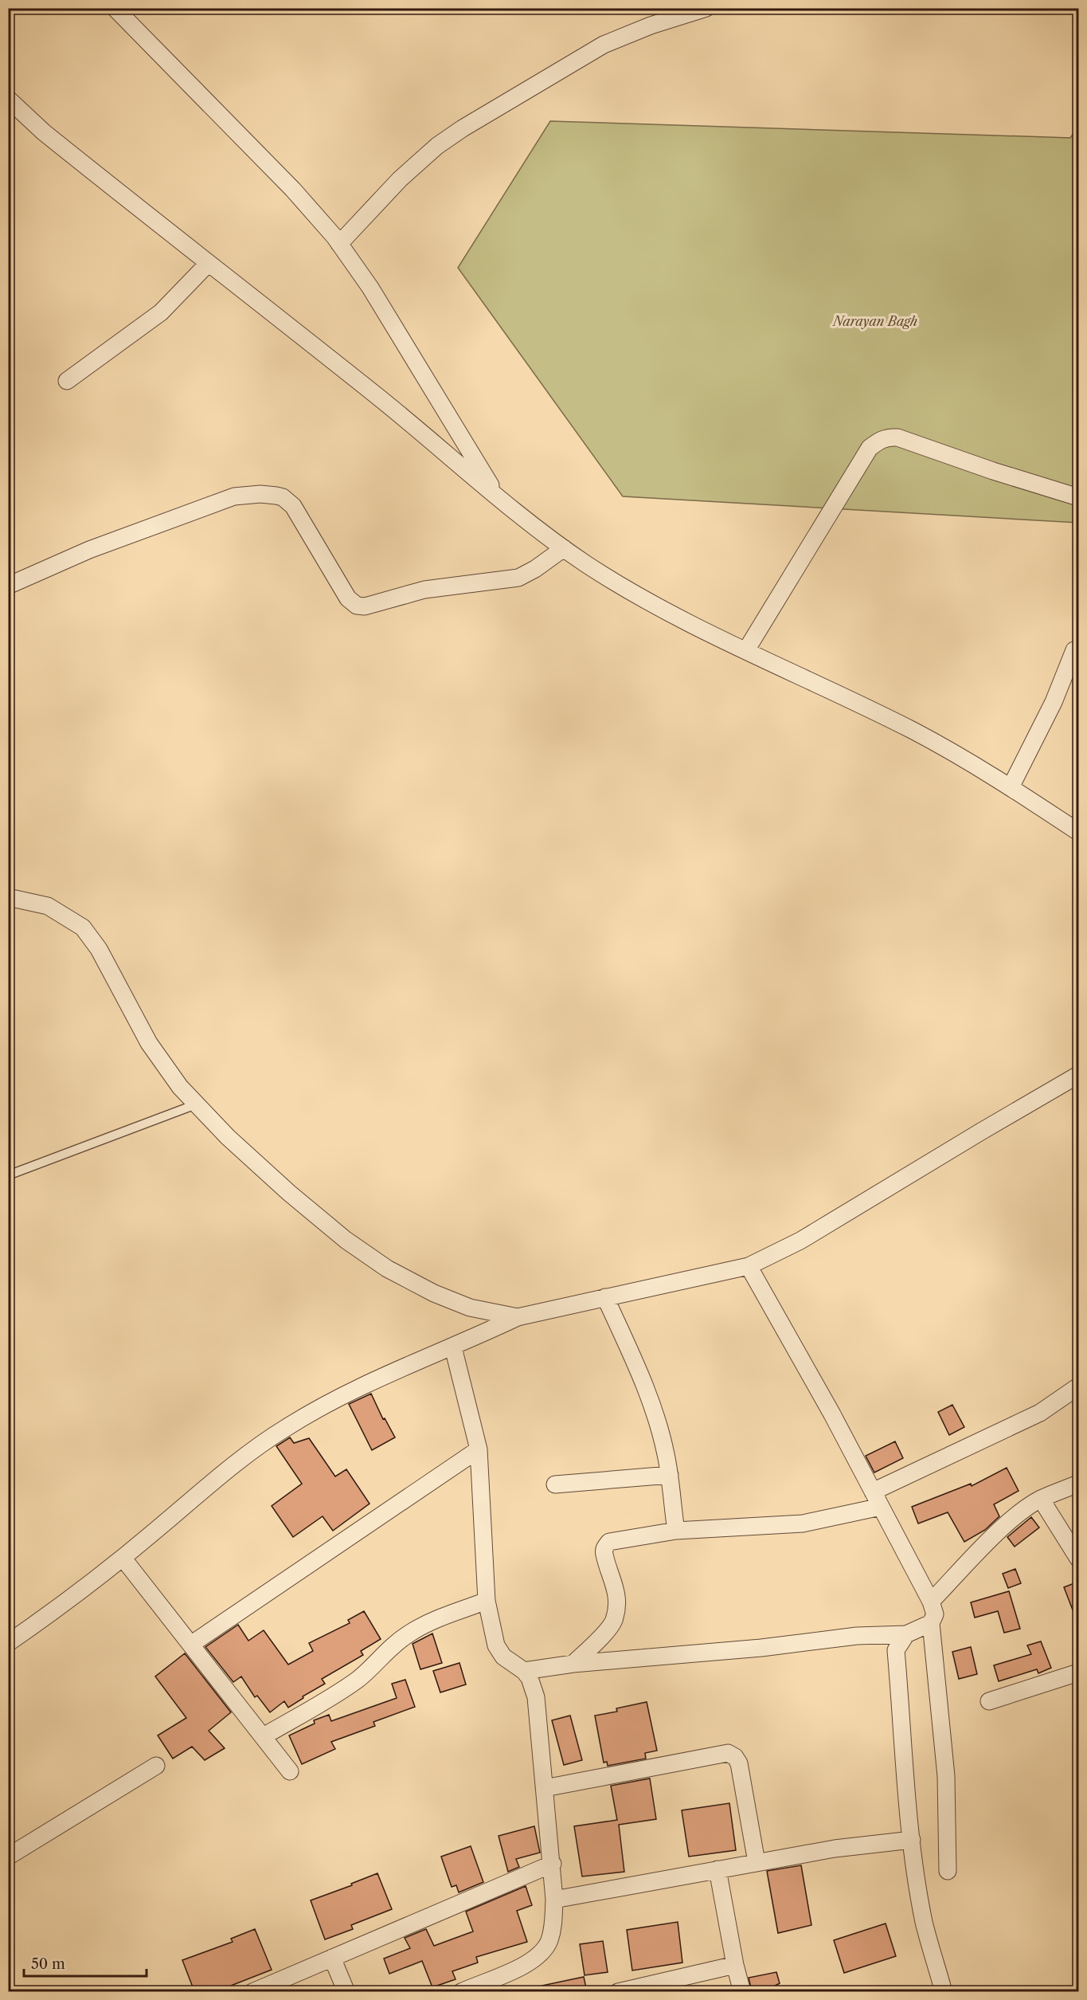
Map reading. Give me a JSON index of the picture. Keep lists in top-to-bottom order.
{
  "parks": ["Narayan Bagh"],
  "scale_bar": "50 m"
}
